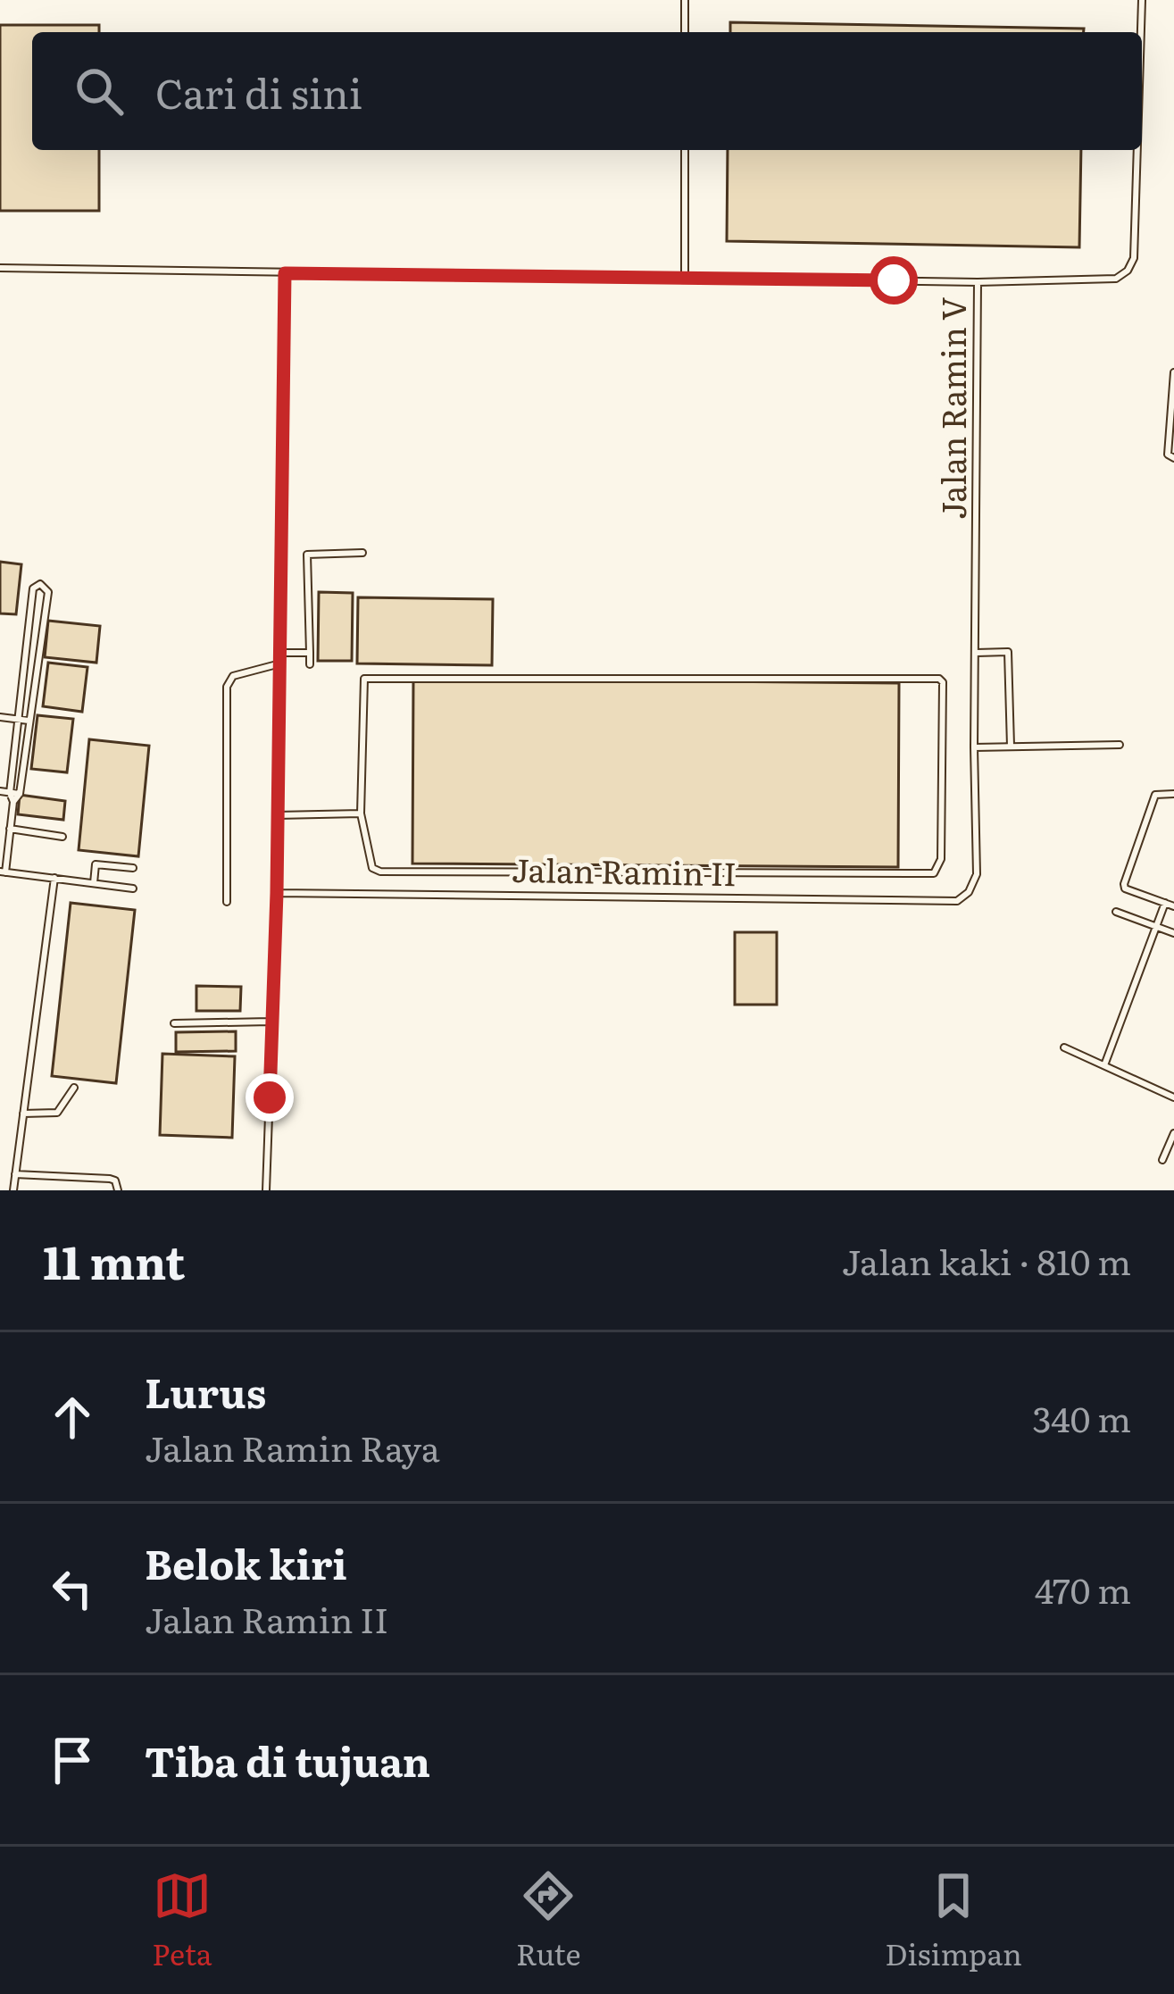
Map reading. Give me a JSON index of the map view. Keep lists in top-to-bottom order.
{
  "streets": {
    "lane": ["Jalan Ramin V", "Jalan Ramin II"]
  },
  "crossings": [
    ["Jalan Ramin V", "Jalan Ramin II"]
  ],
  "page": {
    "search": "Cari di sini",
    "heading": ["11 mnt", "Jalan kaki · 810 m"],
    "list": [
      ["Lurus", "Jalan Ramin Raya", "340 m"],
      ["Belok kiri", "Jalan Ramin II", "470 m"],
      "Tiba di tujuan"
    ],
    "nav": ["Peta", "Rute", "Disimpan"]
  }
}
